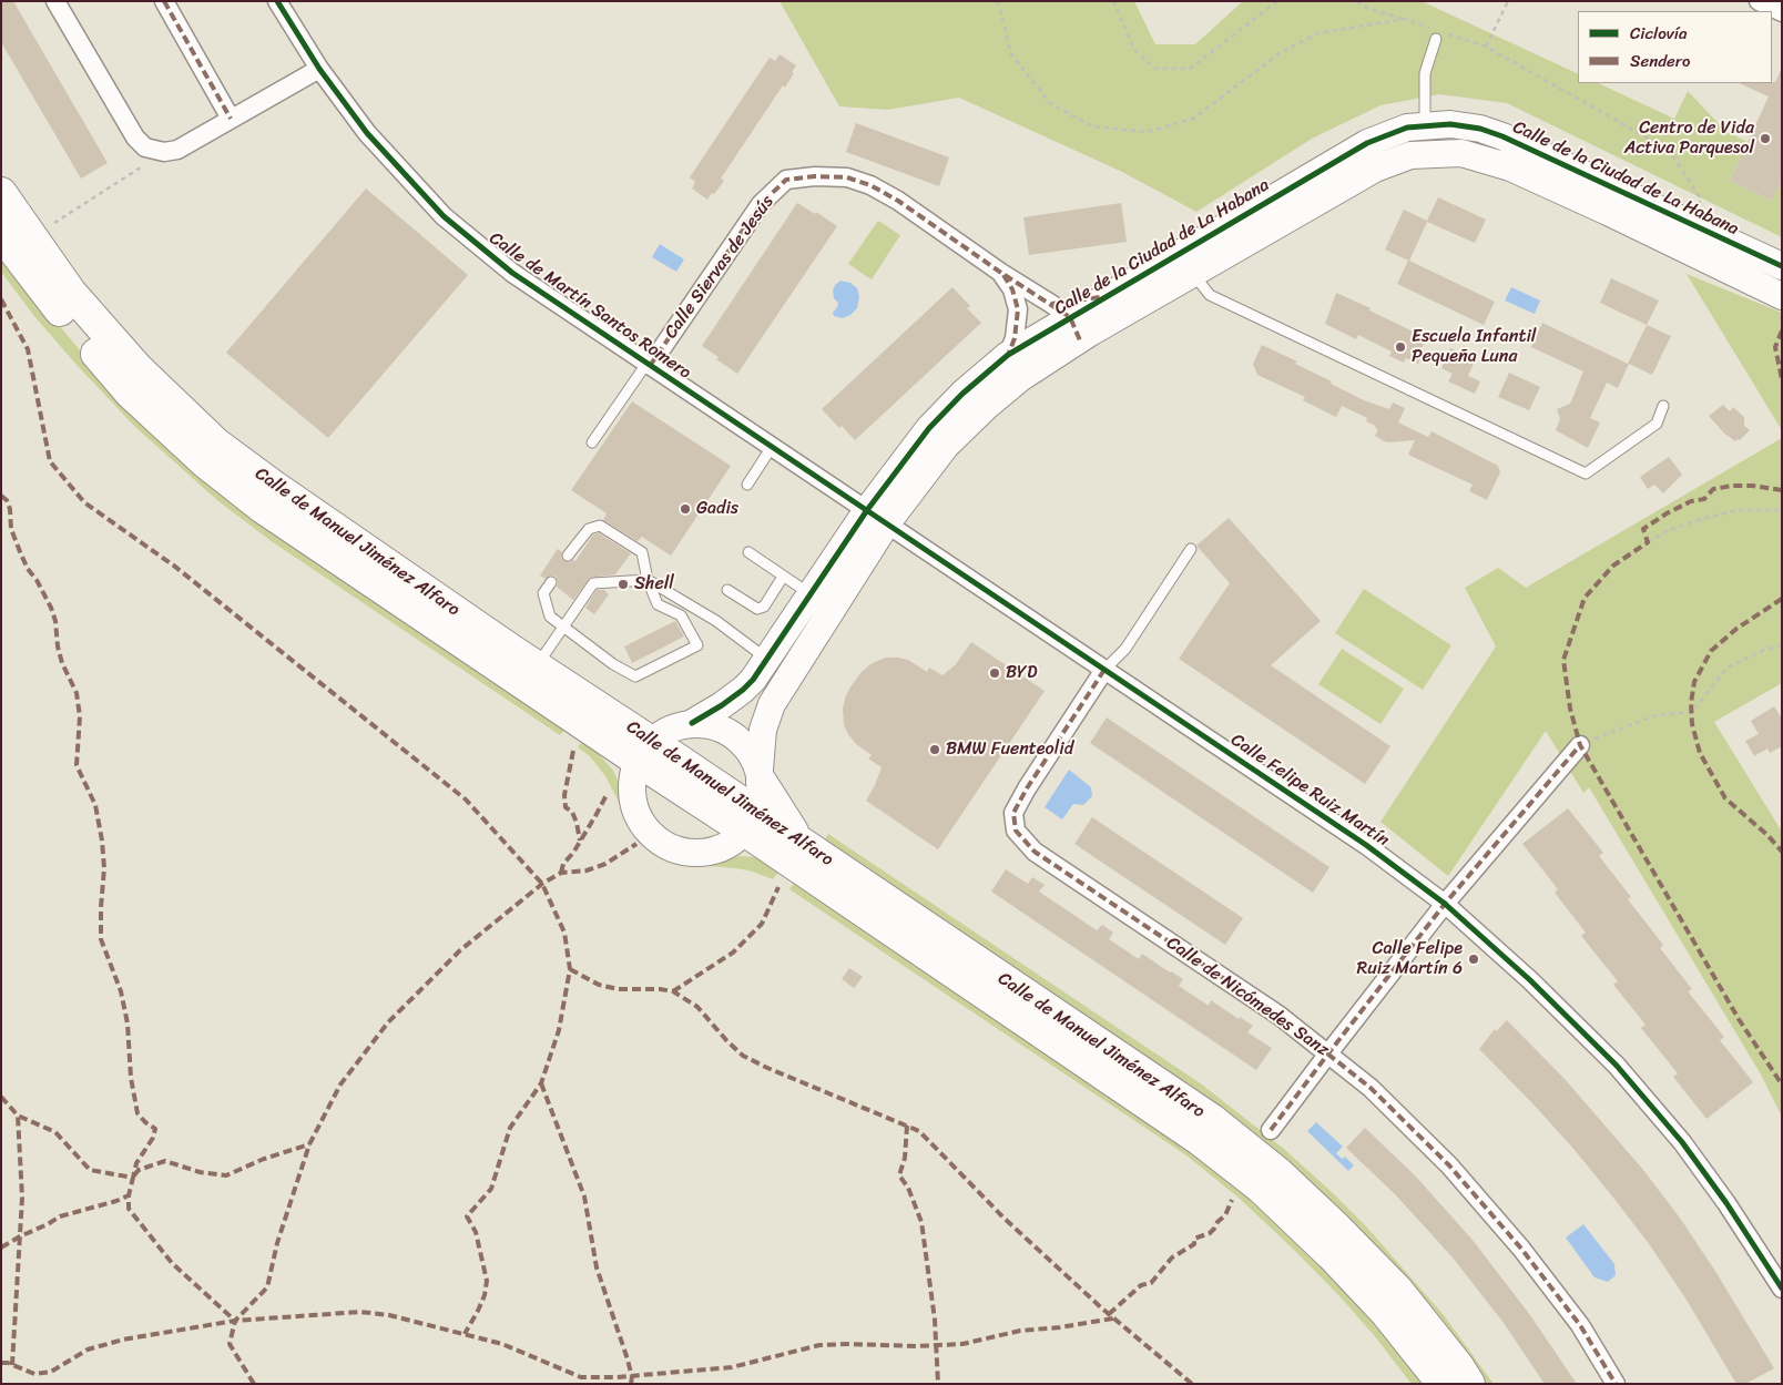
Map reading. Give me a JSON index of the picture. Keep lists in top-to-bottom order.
{
  "streets": {
    "highway": ["Calle de Manuel Jiménez Alfaro"],
    "street": [
      "Calle de la Ciudad de La Habana",
      "Calle Siervas de Jesús",
      "Calle de Martín Santos Romero",
      "Calle Felipe Ruiz Martín",
      "Calle de Nicómedes Sanz"
    ]
  },
  "crossings": [
    ["Calle de la Ciudad de La Habana", "Calle Siervas de Jesús"],
    ["Calle de la Ciudad de La Habana", "Calle de Martín Santos Romero"],
    ["Calle de la Ciudad de La Habana", "Calle de Manuel Jiménez Alfaro"],
    ["Calle de la Ciudad de La Habana", "Calle Felipe Ruiz Martín"],
    ["Calle Siervas de Jesús", "Calle de Martín Santos Romero"],
    ["Calle de Martín Santos Romero", "Calle Felipe Ruiz Martín"],
    ["Calle Felipe Ruiz Martín", "Calle de Nicómedes Sanz"]
  ],
  "places": [
    "Centro de Vida Activa Parquesol",
    "Escuela Infantil Pequeña Luna",
    "Gadis",
    "Shell",
    "BYD",
    "BMW Fuenteolid",
    "Calle Felipe Ruiz Martín 6"
  ],
  "legend": ["Ciclovía", "Sendero"]
}
